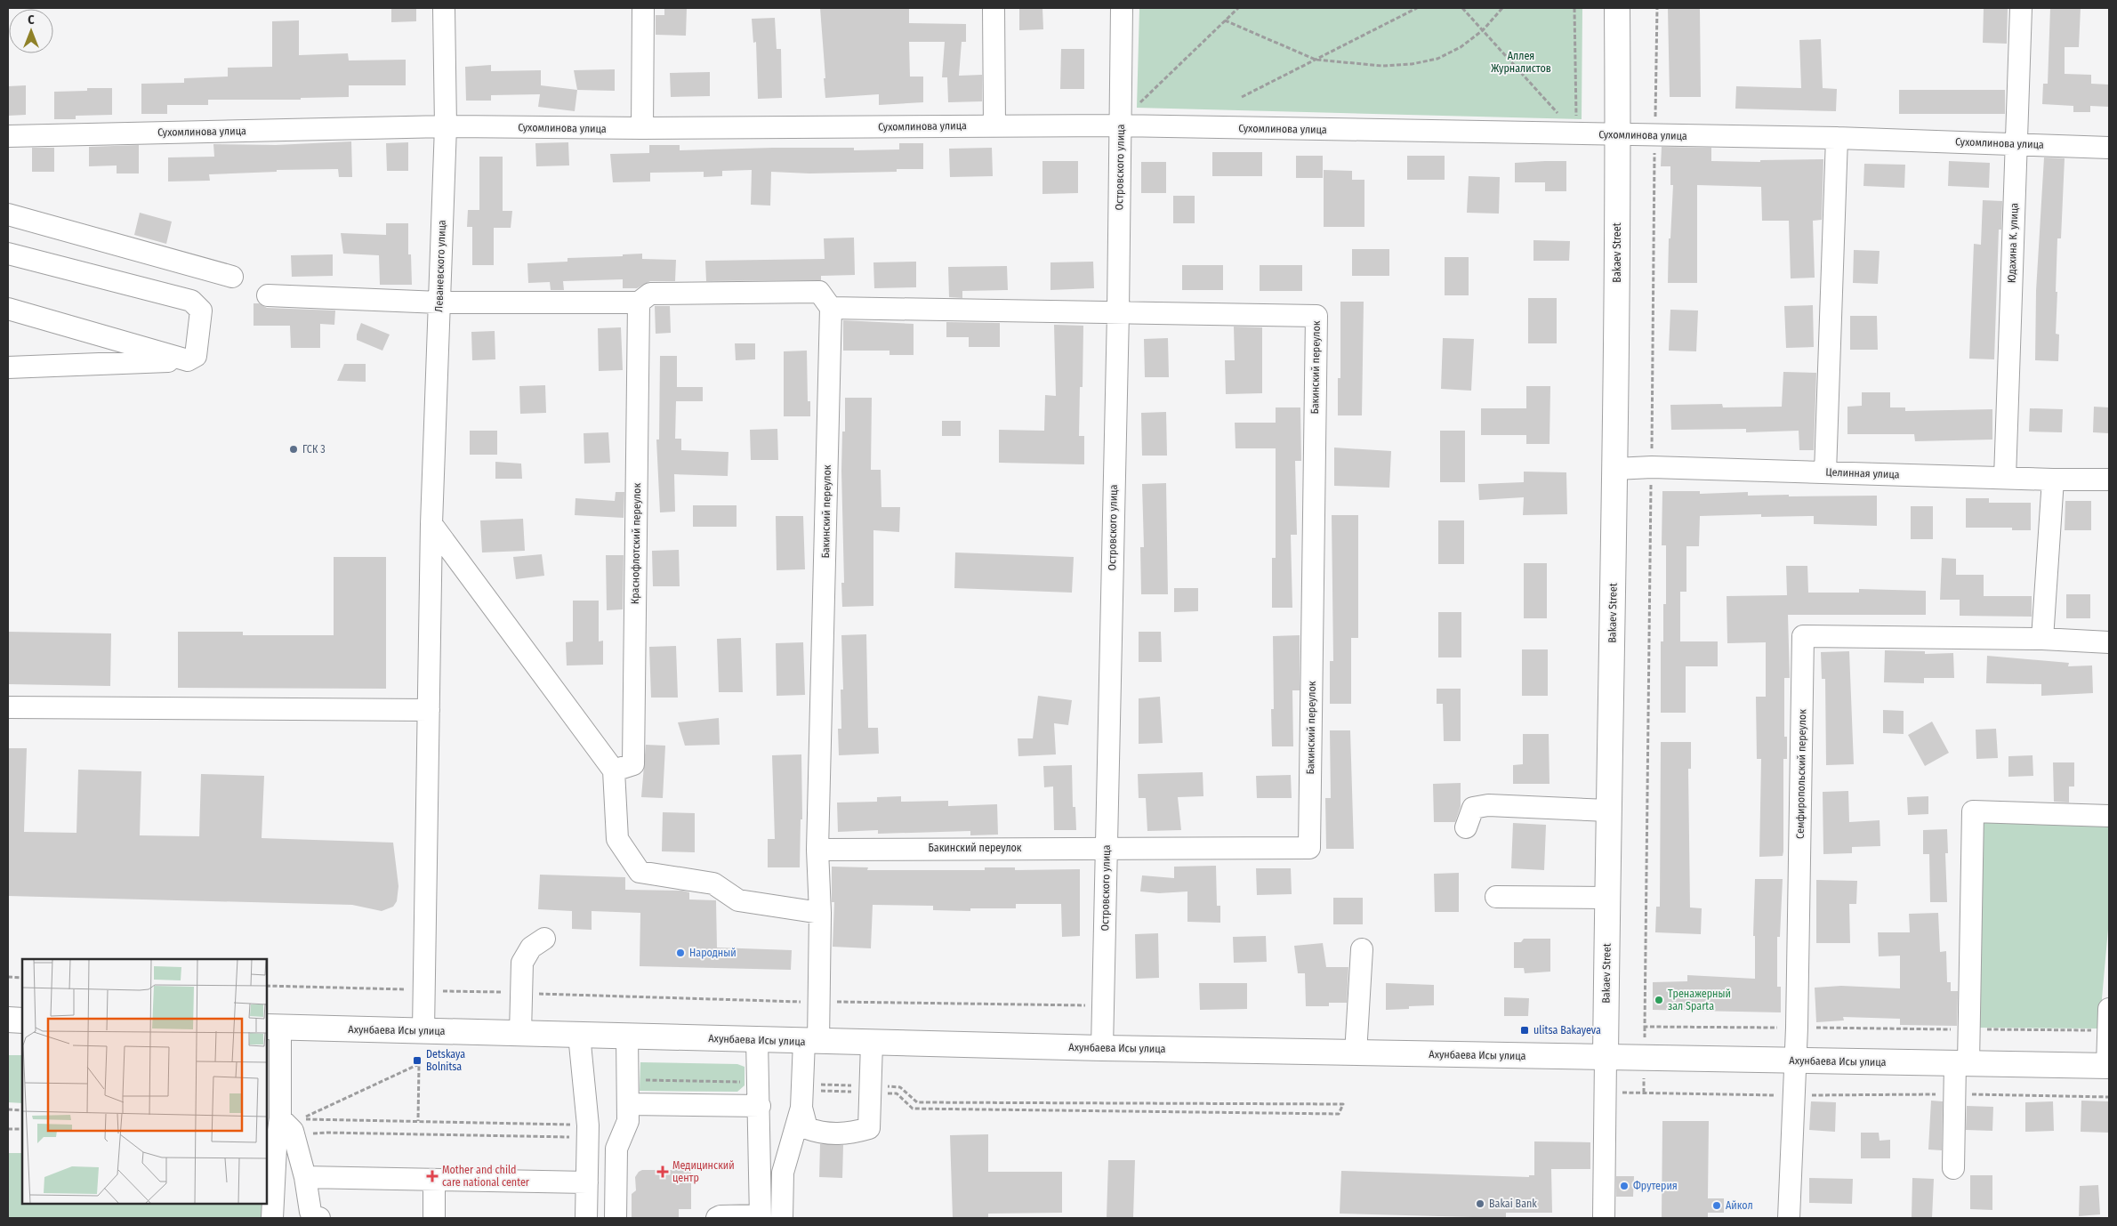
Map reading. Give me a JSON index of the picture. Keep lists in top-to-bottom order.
{
  "streets": {
    "main road": ["Bakaev Street", "Ахунбаева Исы улица"],
    "street": [
      "Сухомлинова улица",
      "Островского улица",
      "Юдахина К. улица",
      "Леваневского улица",
      "Бакинский переулок",
      "Целинная улица",
      "Краснофлотский переулок",
      "Семфиропольский переулок"
    ]
  },
  "crossings": [
    ["Сухомлинова улица", "Островского улица"],
    ["Сухомлинова улица", "Юдахина К. улица"],
    ["Сухомлинова улица", "Bakaev Street"],
    ["Сухомлинова улица", "Леваневского улица"],
    ["Островского улица", "Бакинский переулок"],
    ["Островского улица", "Ахунбаева Исы улица"],
    ["Юдахина К. улица", "Целинная улица"],
    ["Bakaev Street", "Целинная улица"],
    ["Bakaev Street", "Ахунбаева Исы улица"],
    ["Леваневского улица", "Ахунбаева Исы улица"],
    ["Бакинский переулок", "Ахунбаева Исы улица"],
    ["Семфиропольский переулок", "Ахунбаева Исы улица"]
  ],
  "parks": ["Аллея Журналистов"],
  "places": {
    "other": [
      "ГСК 3",
      "Народный",
      "Тренажерный зал Sparta",
      "Фрутерия",
      "Bakai Bank",
      "Айкол"
    ],
    "transit": ["ulitsa Bakayeva", "Detskaya Bolnitsa"],
    "health": ["Медицинский центр", "Mother and child care national center"]
  },
  "north": "top"
}
